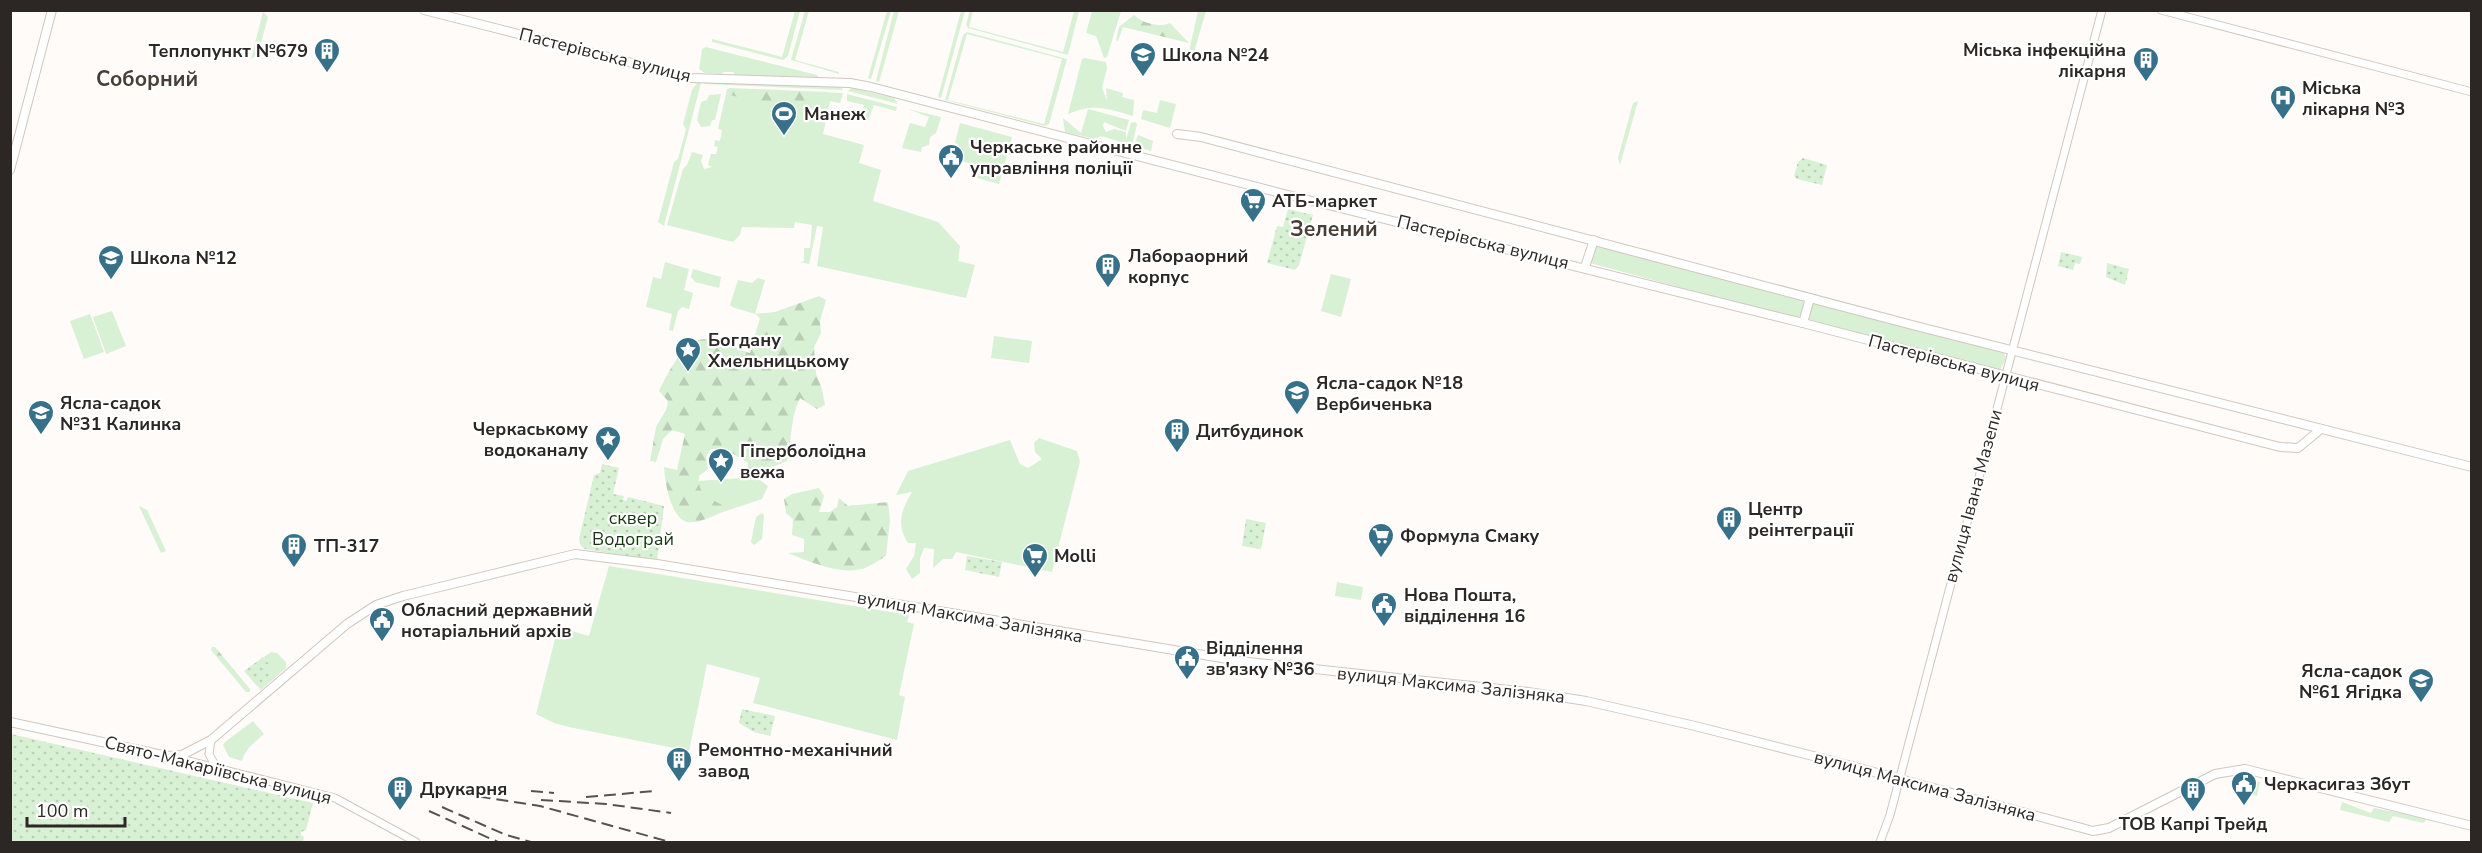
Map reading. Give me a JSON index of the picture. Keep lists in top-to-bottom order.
{
  "streets": {
    "main road": ["Пастерівська вулиця", "вулиця Максима Залізняка", "Свято-Макаріївська вулиця"],
    "street": ["вулиця Івана Мазепи"]
  },
  "crossings": [
    ["Пастерівська вулиця", "вулиця Івана Мазепи"],
    ["вулиця Івана Мазепи", "вулиця Максима Залізняка"],
    ["вулиця Максима Залізняка", "Свято-Макаріївська вулиця"]
  ],
  "districts": ["Соборний", "Зелений"],
  "parks": ["сквер Водограй"],
  "places": {
    "building": [
      "Теплопункт №679",
      "Міська інфекційна лікарня",
      "Лабораорний корпус",
      "Дитбудинок",
      "Центр реінтеграції",
      "ТП-317",
      "Ремонтно-механічний завод",
      "Друкарня",
      "ТОВ Капрі Трейд"
    ],
    "school or university": [
      "Школа №24",
      "Школа №12",
      "Ясла-садок №18 Вербиченька",
      "Ясла-садок №31 Калинка",
      "Ясла-садок №61 Ягідка"
    ],
    "hospital": ["Міська лікарня №3"],
    "sports": ["Манеж"],
    "public building": [
      "Черкаське районне управління поліції",
      "Нова Пошта, відділення 16",
      "Обласний державний нотаріальний архів",
      "Відділення зв'язку №36",
      "Черкасигаз Збут"
    ],
    "supermarket": ["АТБ-маркет", "Формула Смаку", "Molli"],
    "place": ["Богдану Хмельницькому", "Черкаському водоканалу", "Гіперболоїдна вежа"]
  },
  "scale_bar": "100 m"
}
